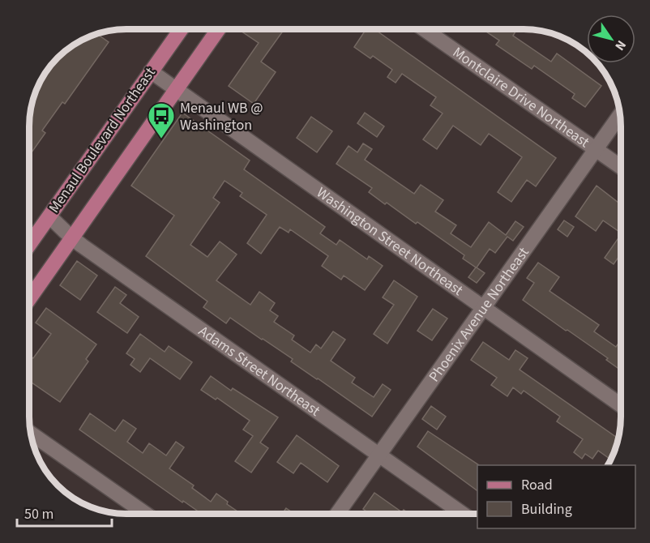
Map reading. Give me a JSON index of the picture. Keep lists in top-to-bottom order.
{
  "streets": {
    "main road": ["Menaul Boulevard Northeast"],
    "street": [
      "Montclaire Drive Northeast",
      "Washington Street Northeast",
      "Phoenix Avenue Northeast",
      "Adams Street Northeast"
    ]
  },
  "crossings": [
    ["Montclaire Drive Northeast", "Phoenix Avenue Northeast"],
    ["Menaul Boulevard Northeast", "Washington Street Northeast"],
    ["Menaul Boulevard Northeast", "Adams Street Northeast"],
    ["Washington Street Northeast", "Phoenix Avenue Northeast"],
    ["Phoenix Avenue Northeast", "Adams Street Northeast"]
  ],
  "places": {
    "bus stop": ["Menaul WB @ Washington"]
  },
  "legend": ["Road", "Building"],
  "scale_bar": "50 m",
  "north": "bottom right"
}
